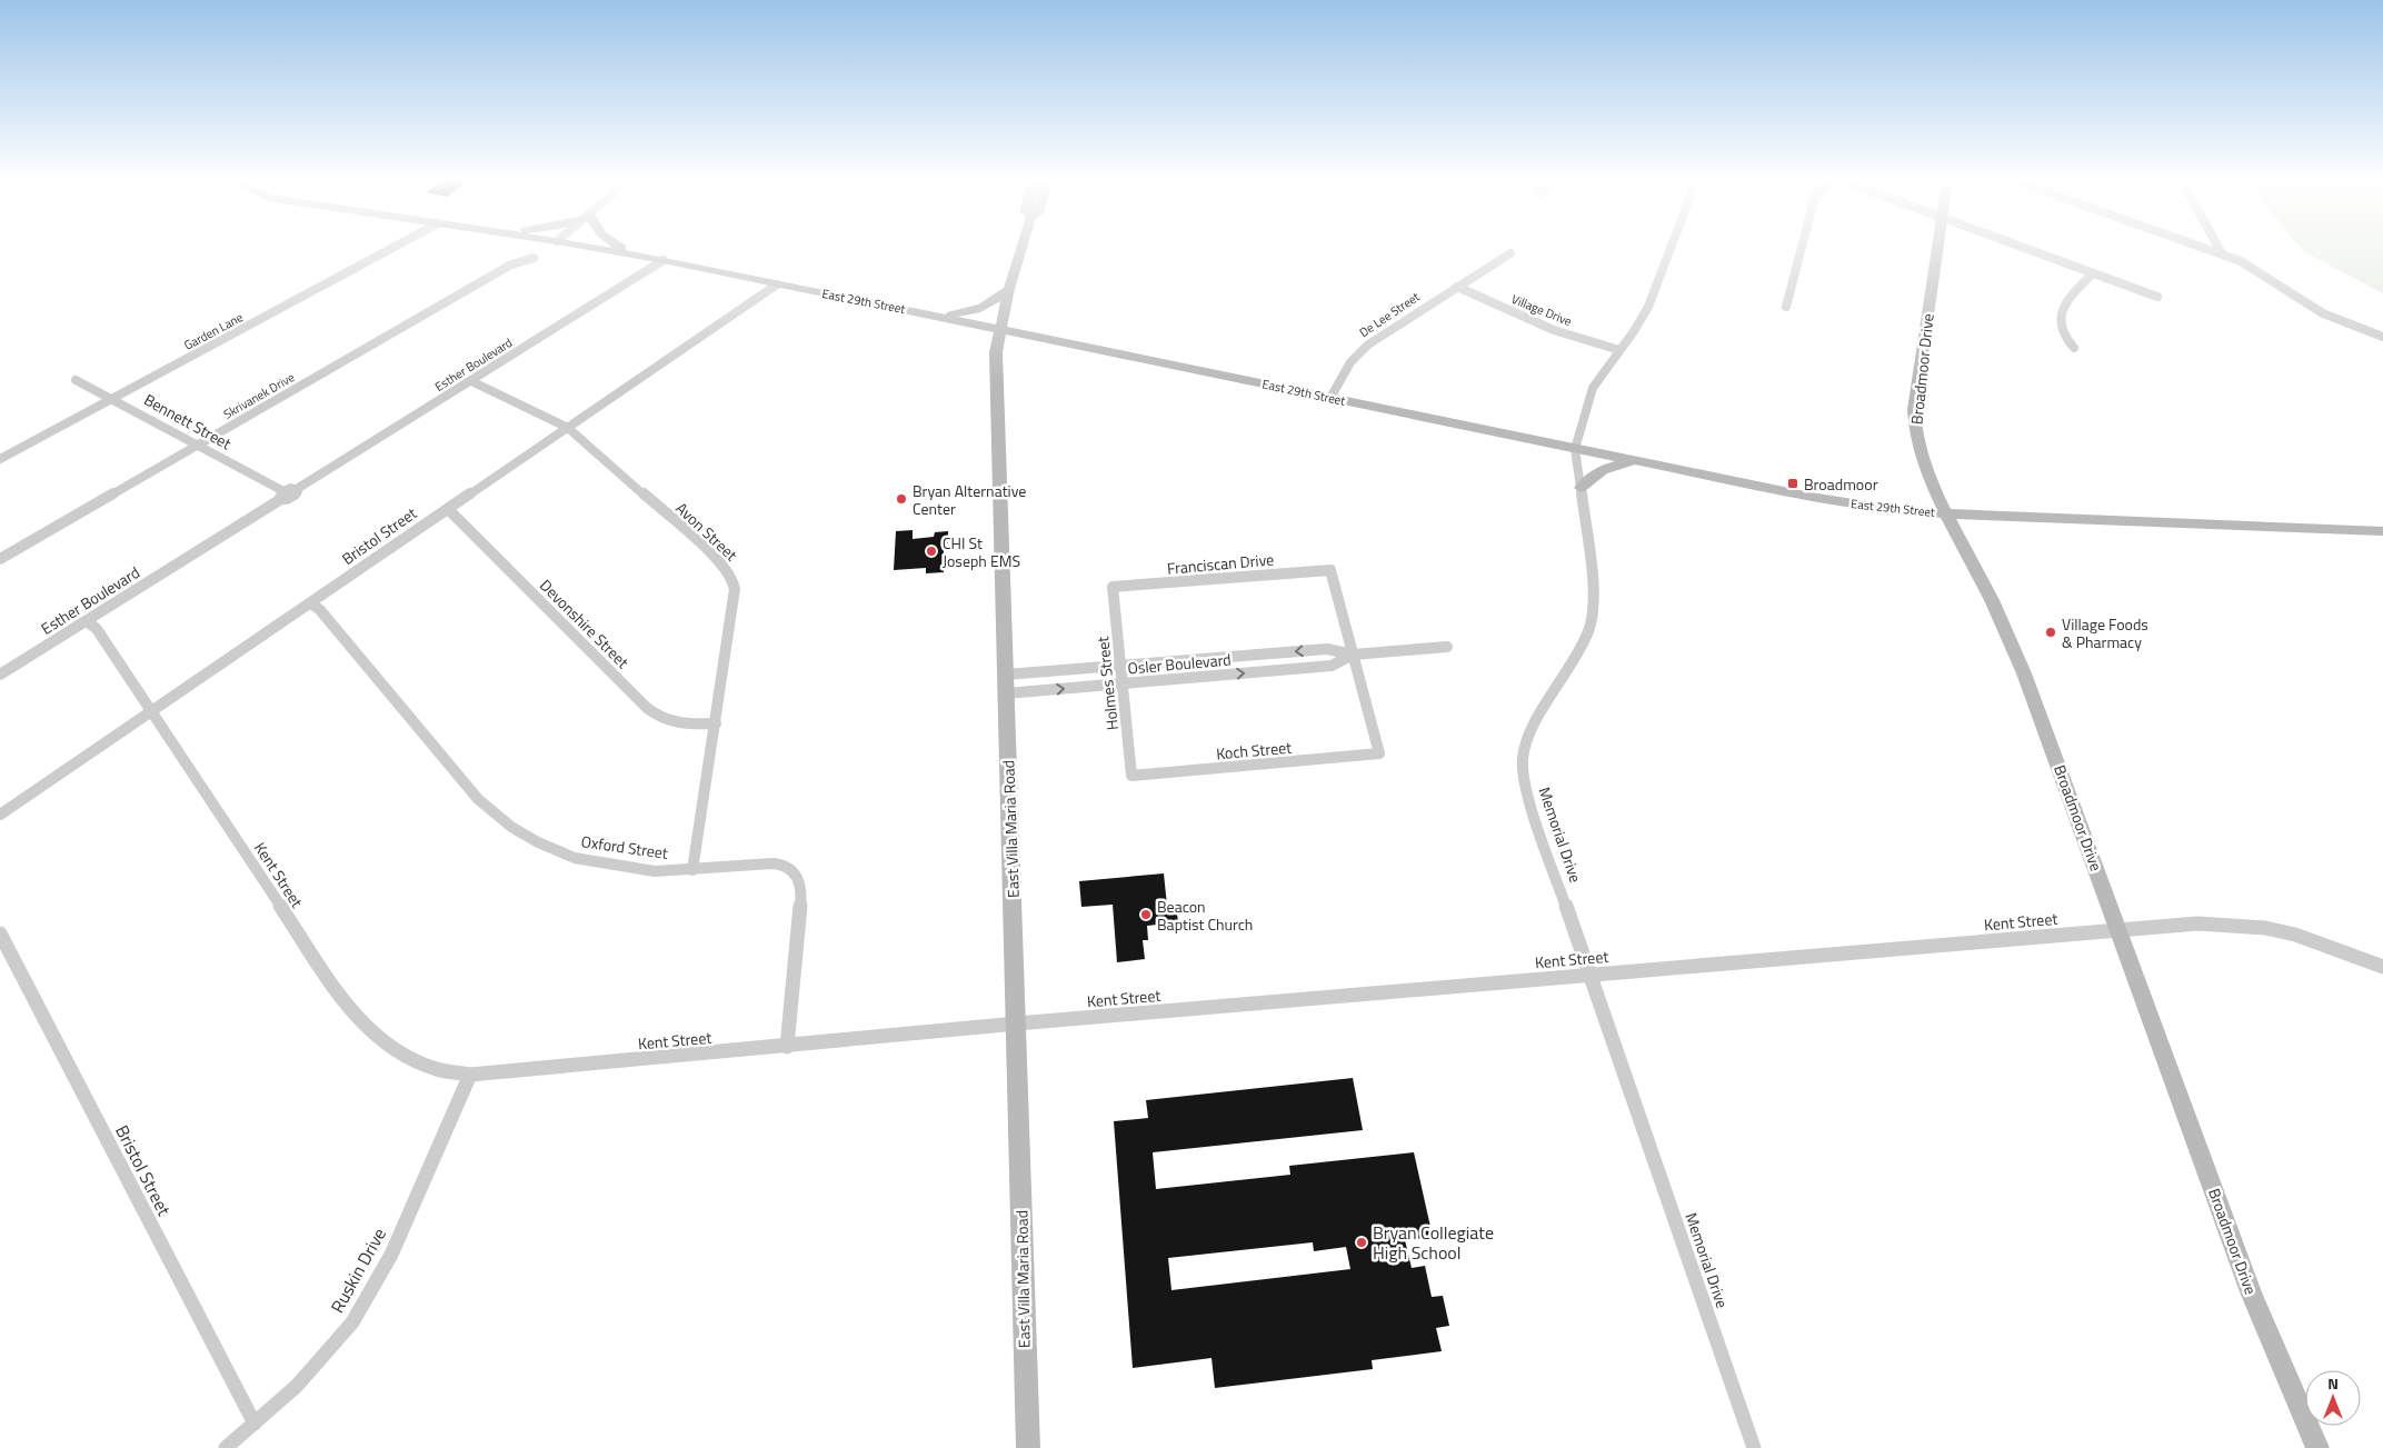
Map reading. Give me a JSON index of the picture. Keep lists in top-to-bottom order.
{
  "streets": {
    "main road": ["East 29th Street", "Broadmoor Drive", "East Villa Maria Road"],
    "street": [
      "Village Drive",
      "De Lee Street",
      "Garden Lane",
      "Esther Boulevard",
      "Skrivanek Drive",
      "Bennett Street",
      "Avon Street",
      "Bristol Street",
      "Franciscan Drive",
      "Devonshire Street",
      "Osler Boulevard",
      "Holmes Street",
      "Koch Street",
      "Memorial Drive",
      "Oxford Street",
      "Kent Street",
      "Ruskin Drive"
    ]
  },
  "crossings": [
    ["East 29th Street", "De Lee Street"],
    ["East 29th Street", "Esther Boulevard"],
    ["East 29th Street", "Broadmoor Drive"],
    ["East 29th Street", "Bristol Street"],
    ["East 29th Street", "East Villa Maria Road"],
    ["East 29th Street", "Memorial Drive"],
    ["Village Drive", "De Lee Street"],
    ["Village Drive", "Memorial Drive"],
    ["Garden Lane", "Bennett Street"],
    ["Esther Boulevard", "Bennett Street"],
    ["Esther Boulevard", "Avon Street"],
    ["Esther Boulevard", "Kent Street"],
    ["Broadmoor Drive", "Kent Street"],
    ["Skrivanek Drive", "Bennett Street"],
    ["Avon Street", "Bristol Street"],
    ["Avon Street", "Devonshire Street"],
    ["Avon Street", "Oxford Street"],
    ["Bristol Street", "Devonshire Street"],
    ["Bristol Street", "Oxford Street"],
    ["Bristol Street", "Kent Street"],
    ["Bristol Street", "Ruskin Drive"],
    ["Franciscan Drive", "Osler Boulevard"],
    ["Franciscan Drive", "Holmes Street"],
    ["Franciscan Drive", "Koch Street"],
    ["Osler Boulevard", "Holmes Street"],
    ["Osler Boulevard", "Koch Street"],
    ["Osler Boulevard", "East Villa Maria Road"],
    ["Holmes Street", "Koch Street"],
    ["East Villa Maria Road", "Kent Street"],
    ["Memorial Drive", "Kent Street"],
    ["Oxford Street", "Kent Street"],
    ["Kent Street", "Ruskin Drive"]
  ],
  "places": {
    "transit": ["Broadmoor"],
    "other": [
      "Bryan Alternative Center",
      "CHI St Joseph EMS",
      "Village Foods & Pharmacy",
      "Beacon Baptist Church",
      "Bryan Collegiate High School"
    ]
  },
  "north": "top"
}
